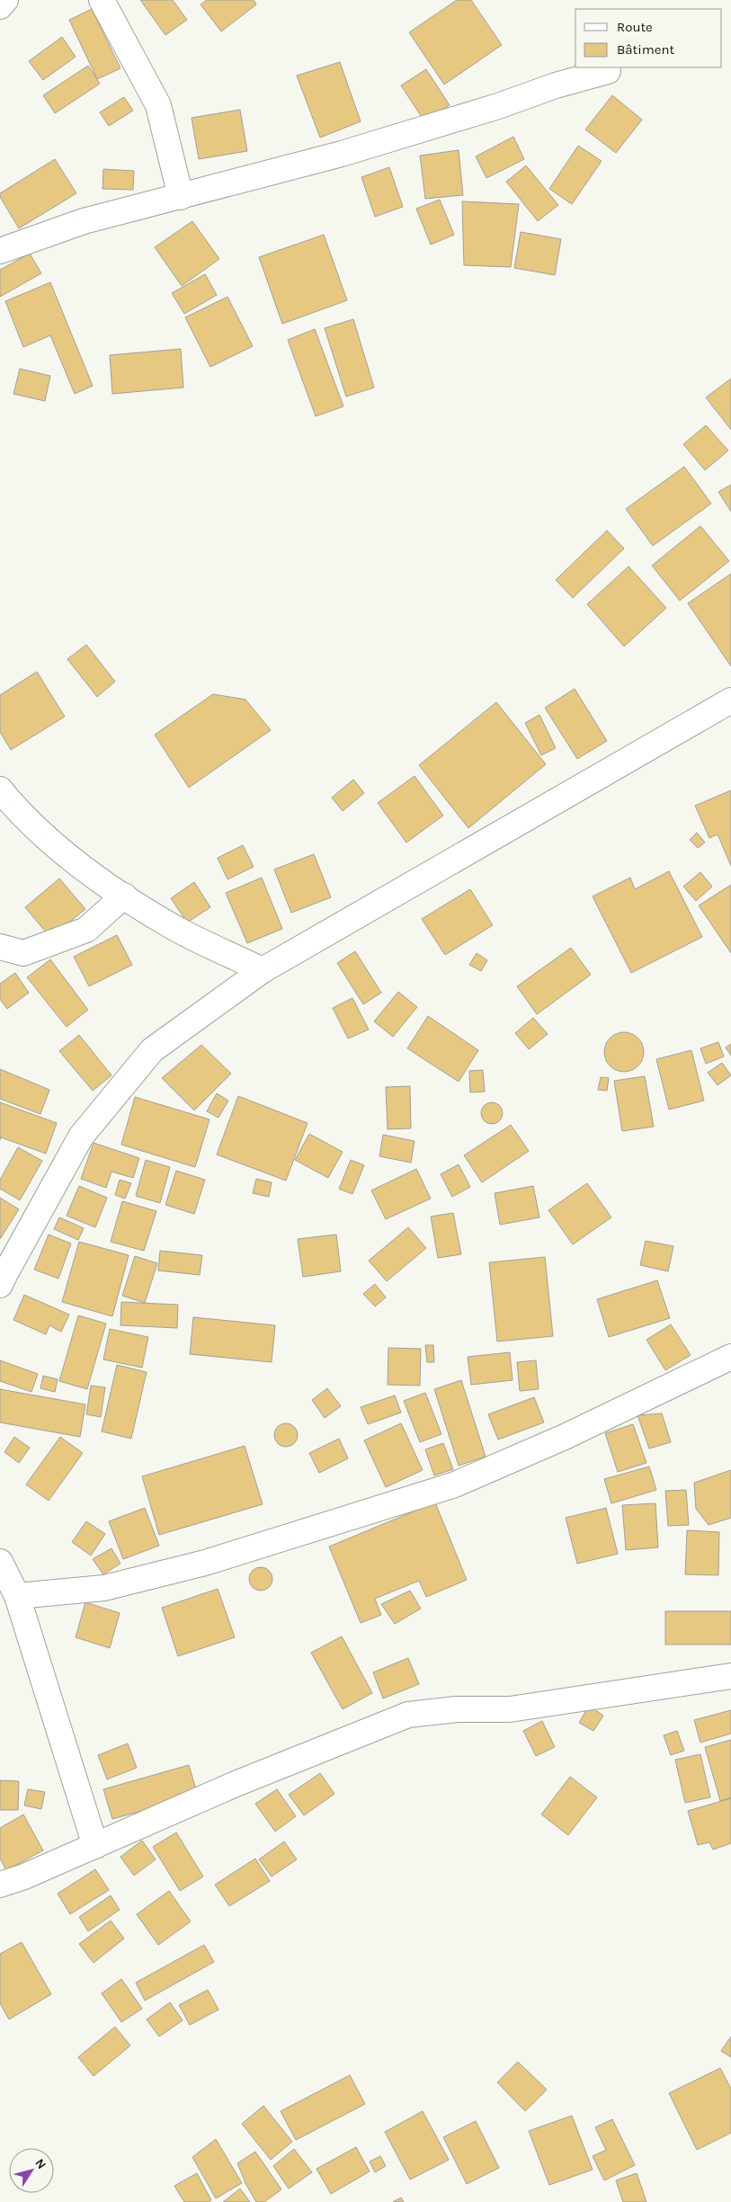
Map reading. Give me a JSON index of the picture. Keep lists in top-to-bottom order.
{
  "legend": ["Route", "Bâtiment"],
  "north": "top right"
}
